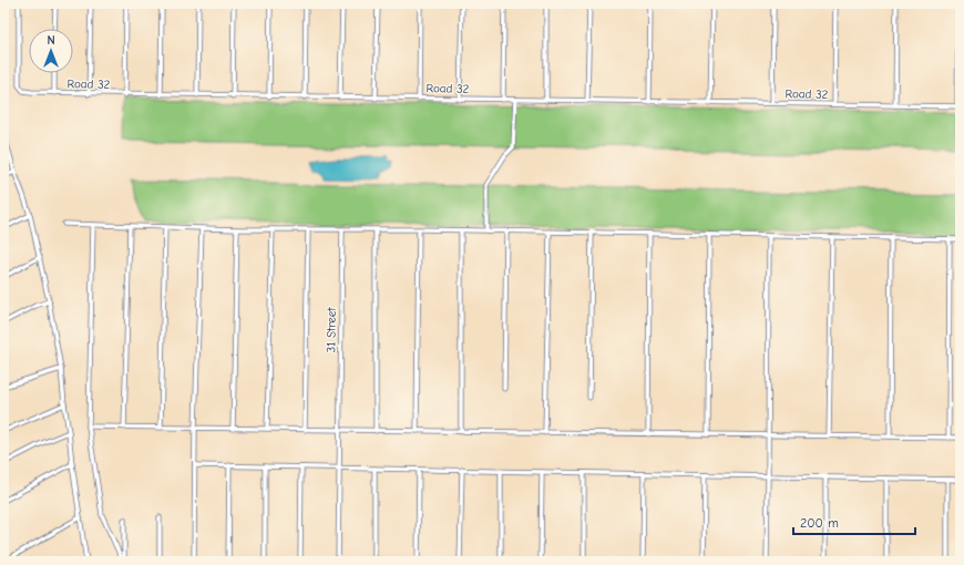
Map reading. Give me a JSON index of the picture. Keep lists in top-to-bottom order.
{
  "streets": {
    "street": ["Road 32", "31 Street"]
  },
  "scale_bar": "200 m",
  "north": "top"
}
